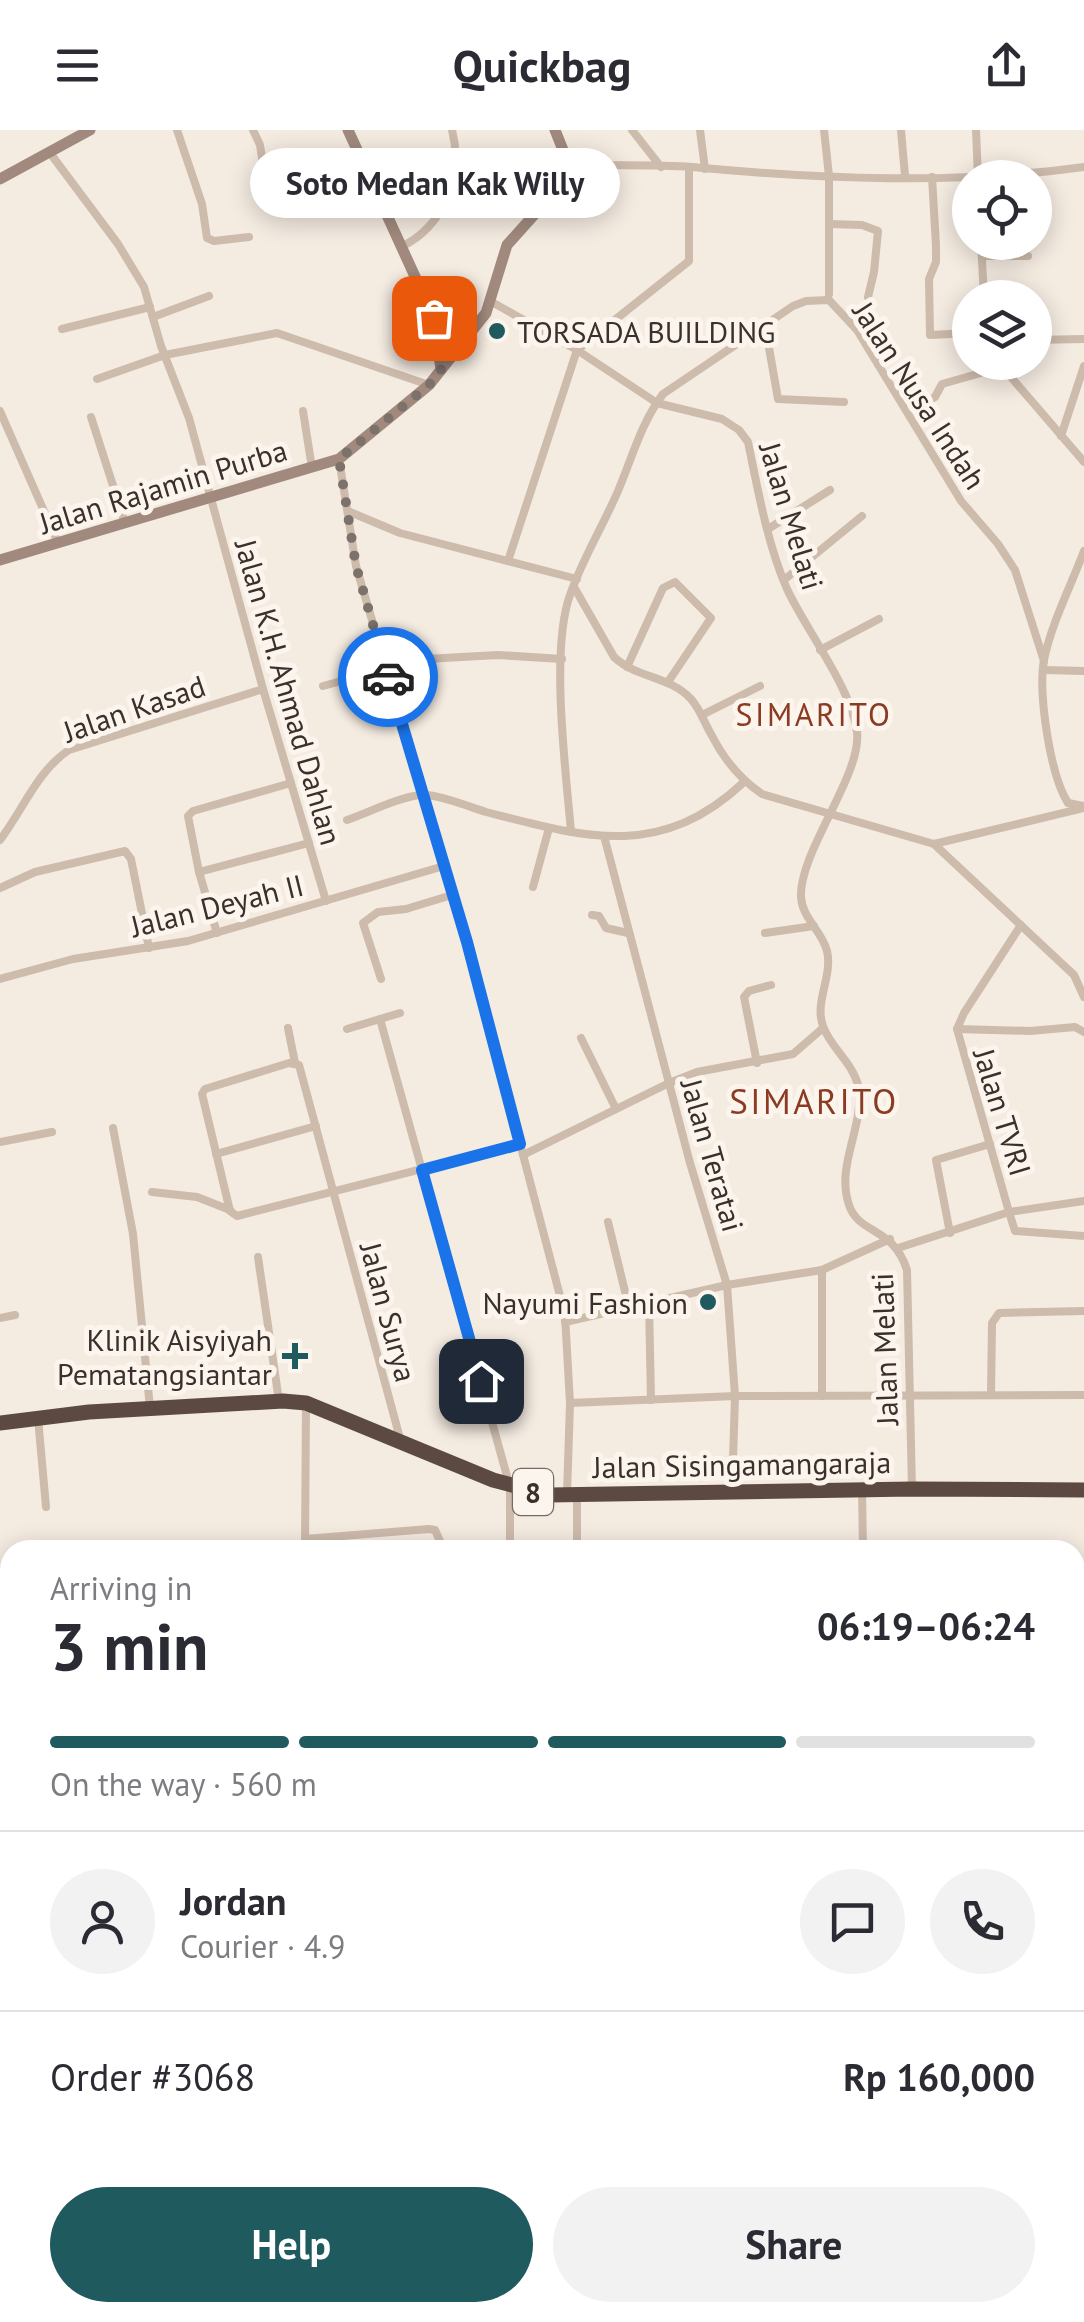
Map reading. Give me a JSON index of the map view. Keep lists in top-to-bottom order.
{
  "streets": {
    "highway": ["Jalan Sisingamangaraja", "8"],
    "street": [
      "Jalan Nusa Indah",
      "Jalan Rajamin Purba",
      "Jalan Melati",
      "Jalan K.H. Ahmad Dahlan",
      "Jalan Kasad",
      "Jalan Deyah II",
      "Jalan TVRI",
      "Jalan Teratai",
      "Jalan Surya"
    ]
  },
  "crossings": [
    ["Jalan Nusa Indah", "Jalan Melati"],
    ["Jalan Rajamin Purba", "Jalan K.H. Ahmad Dahlan"],
    ["Jalan Melati", "Jalan TVRI"],
    ["Jalan Melati", "Jalan Sisingamangaraja"],
    ["Jalan K.H. Ahmad Dahlan", "Jalan Kasad"],
    ["Jalan K.H. Ahmad Dahlan", "Jalan Deyah II"],
    ["Jalan Teratai", "Jalan Sisingamangaraja"],
    ["Jalan Surya", "Jalan Sisingamangaraja"]
  ],
  "districts": ["SIMARITO", "SIMARITO"],
  "places": {
    "other": ["Soto Medan Kak Willy", "TORSADA BUILDING", "Nayumi Fashion"],
    "health": ["Klinik Aisyiyah Pematangsiantar"]
  },
  "page": {
    "header": "Quickbag",
    "bubble": "Soto Medan Kak Willy",
    "heading": ["3 min", "Arriving in", "06:19–06:24"],
    "panel": [
      "Jordan",
      "Courier · 4.9",
      "Order #3068",
      "Rp 160,000"
    ],
    "bar": "On the way · 560 m",
    "buttons": ["Help", "Share"]
  }
}
